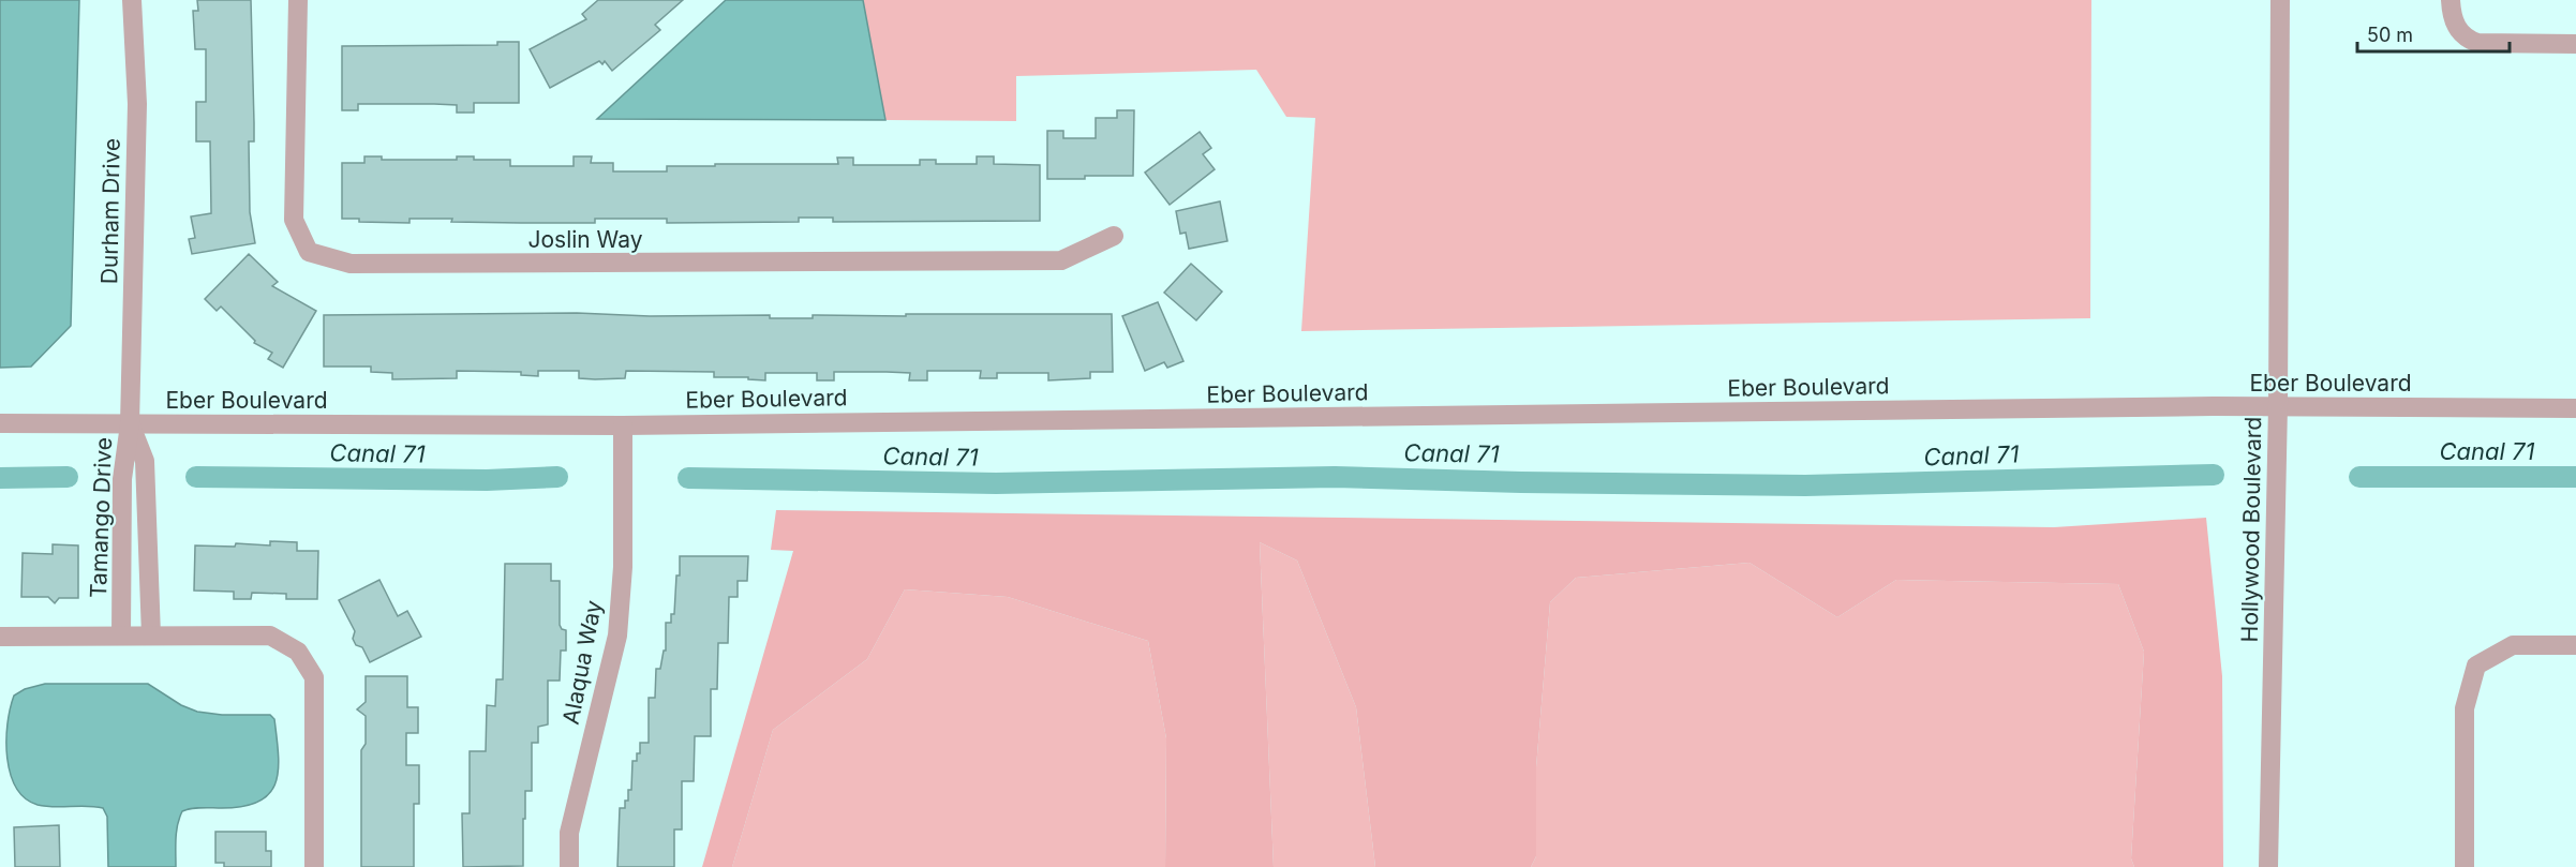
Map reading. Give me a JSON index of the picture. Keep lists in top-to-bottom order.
{
  "streets": {
    "street": [
      "Durham Drive",
      "Joslin Way",
      "Eber Boulevard",
      "Tamango Drive",
      "Hollywood Boulevard",
      "Alaqua Way"
    ]
  },
  "crossings": [
    ["Durham Drive", "Eber Boulevard"],
    ["Durham Drive", "Tamango Drive"],
    ["Eber Boulevard", "Tamango Drive"],
    ["Eber Boulevard", "Hollywood Boulevard"],
    ["Eber Boulevard", "Alaqua Way"]
  ],
  "water": ["Canal 71"],
  "scale_bar": "50 m"
}
